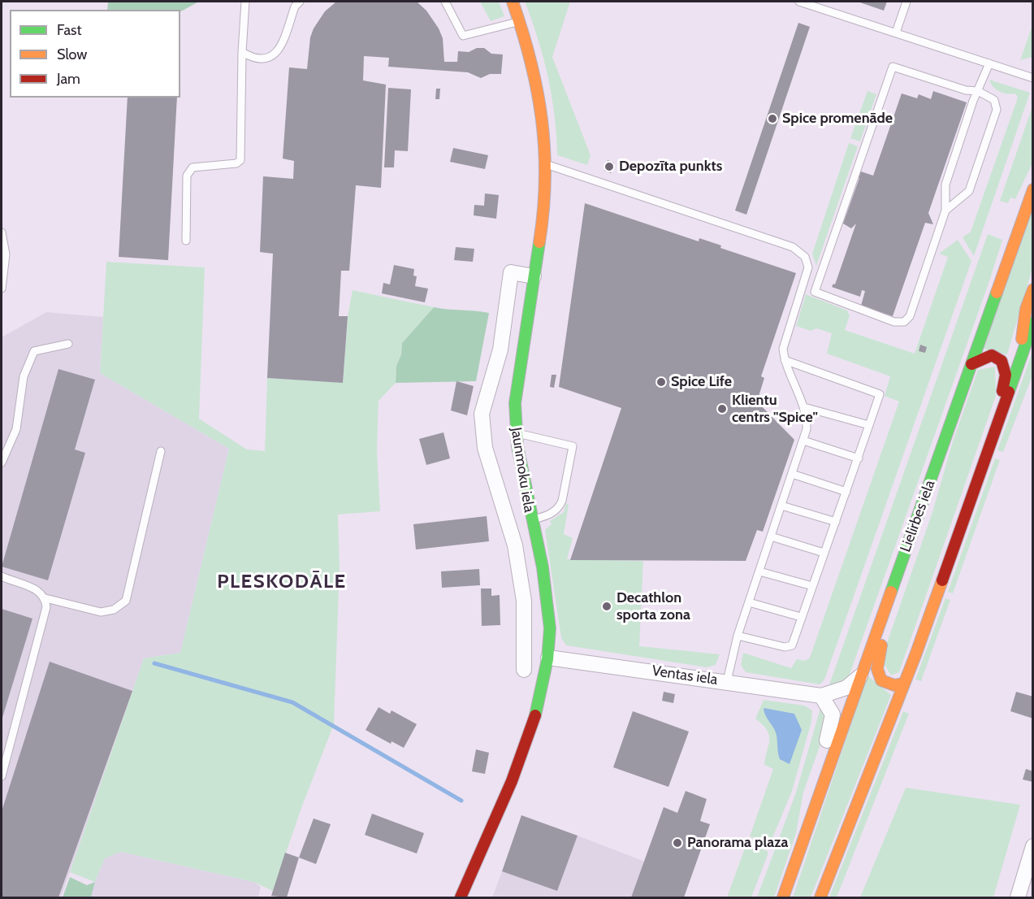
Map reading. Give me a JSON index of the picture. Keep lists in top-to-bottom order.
{
  "streets": {
    "main road": ["Jaunmoku iela", "Lielirbes iela"],
    "street": ["Ventas iela"]
  },
  "crossings": [
    ["Jaunmoku iela", "Ventas iela"],
    ["Lielirbes iela", "Ventas iela"]
  ],
  "districts": ["PLESKODĀLE"],
  "places": [
    "Spice promenāde",
    "Depozīta punkts",
    "Spice Life",
    "Klientu centrs \"Spice\"",
    "Decathlon sporta zona",
    "Panorama plaza"
  ],
  "legend": ["Fast", "Slow", "Jam"]
}
